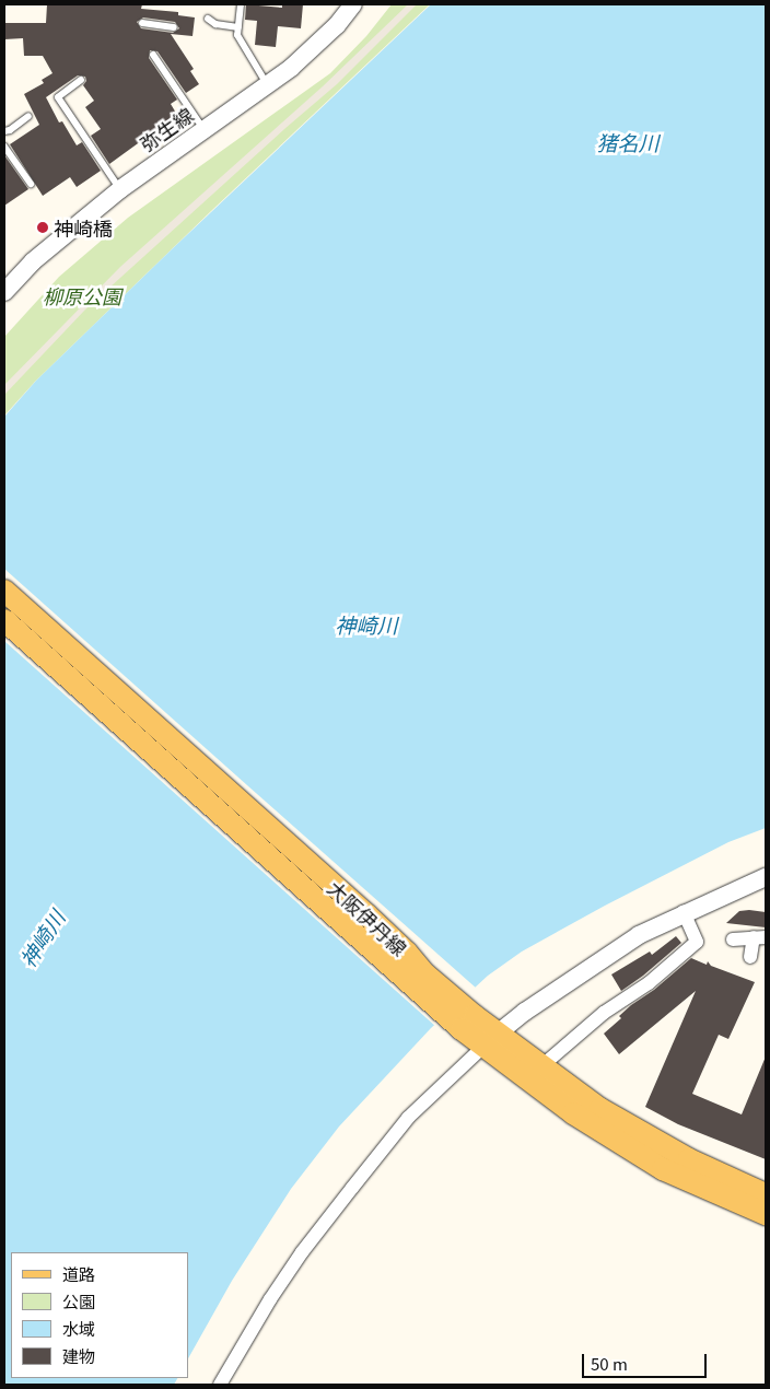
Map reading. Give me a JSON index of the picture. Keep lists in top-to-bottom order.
{
  "streets": {
    "main road": ["大阪伊丹線"],
    "street": ["弥生線"]
  },
  "water": ["猪名川", "神崎川"],
  "parks": ["柳原公園"],
  "places": ["神崎橋"],
  "legend": [
    "道路",
    "公園",
    "水域",
    "建物"
  ],
  "scale_bar": "50 m"
}
